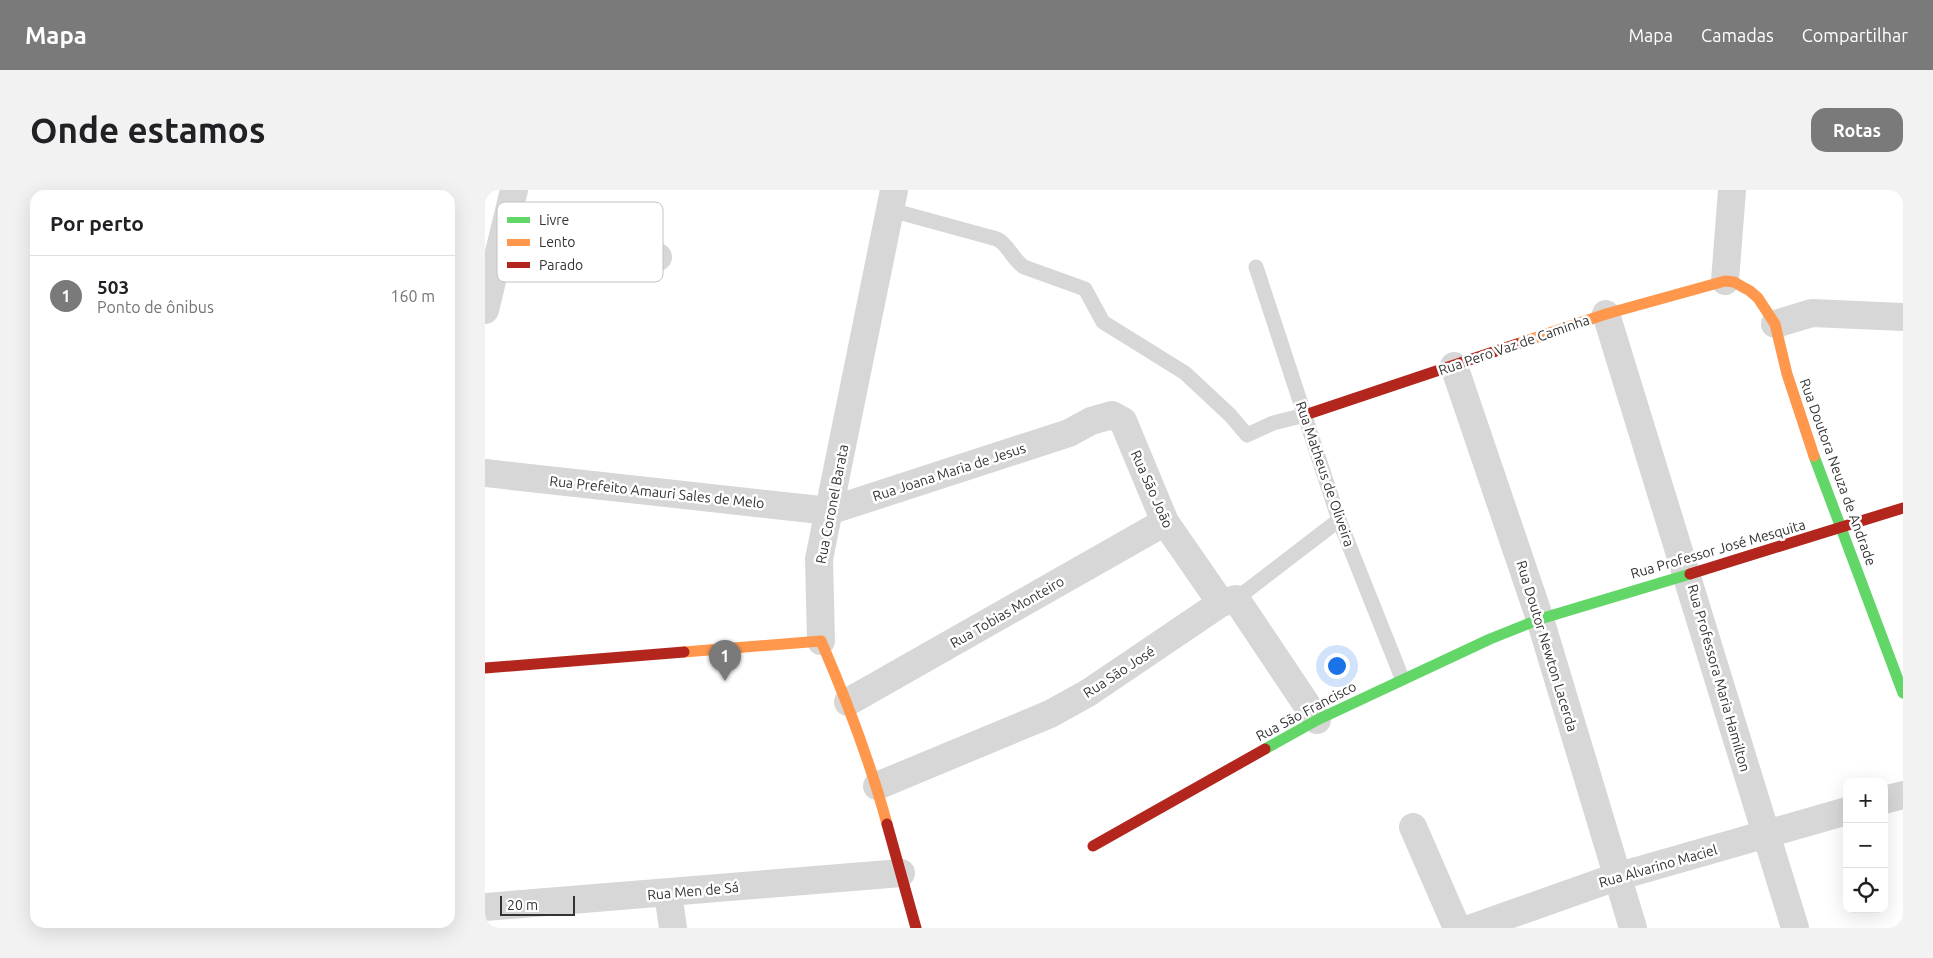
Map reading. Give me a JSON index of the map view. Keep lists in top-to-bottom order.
{
  "streets": {
    "street": [
      "Rua Pero Vaz de Caminha",
      "Rua Joana Maria de Jesus",
      "Rua Doutora Neuza de Andrade",
      "Rua São João",
      "Rua Prefeito Amauri Sales de Melo",
      "Rua Coronel Barata",
      "Rua Professor José Mesquita",
      "Rua Tobias Monteiro",
      "Rua Doutor Newton Lacerda",
      "Rua São José",
      "Rua Professora Maria Hamilton",
      "Rua São Francisco",
      "Rua Alvarino Maciel",
      "Rua Men de Sá"
    ],
    "lane": ["Rua Matheus de Oliveira"]
  },
  "crossings": [
    ["Rua Pero Vaz de Caminha", "Rua Doutora Neuza de Andrade"],
    ["Rua Pero Vaz de Caminha", "Rua Matheus de Oliveira"],
    ["Rua Pero Vaz de Caminha", "Rua Doutor Newton Lacerda"],
    ["Rua Pero Vaz de Caminha", "Rua Professora Maria Hamilton"],
    ["Rua Joana Maria de Jesus", "Rua São João"],
    ["Rua Joana Maria de Jesus", "Rua Prefeito Amauri Sales de Melo"],
    ["Rua Joana Maria de Jesus", "Rua Coronel Barata"],
    ["Rua Doutora Neuza de Andrade", "Rua Professor José Mesquita"],
    ["Rua Matheus de Oliveira", "Rua São José"],
    ["Rua Matheus de Oliveira", "Rua São Francisco"],
    ["Rua São João", "Rua Tobias Monteiro"],
    ["Rua São João", "Rua São José"],
    ["Rua São João", "Rua São Francisco"],
    ["Rua Prefeito Amauri Sales de Melo", "Rua Coronel Barata"],
    ["Rua Coronel Barata", "Rua Tobias Monteiro"],
    ["Rua Coronel Barata", "Rua São José"],
    ["Rua Coronel Barata", "Rua Men de Sá"],
    ["Rua Professor José Mesquita", "Rua Doutor Newton Lacerda"],
    ["Rua Professor José Mesquita", "Rua Professora Maria Hamilton"],
    ["Rua Professor José Mesquita", "Rua São Francisco"],
    ["Rua Doutor Newton Lacerda", "Rua São Francisco"],
    ["Rua Doutor Newton Lacerda", "Rua Alvarino Maciel"],
    ["Rua Professora Maria Hamilton", "Rua Alvarino Maciel"]
  ],
  "legend": ["Livre", "Lento", "Parado"],
  "scale_bar": "20 m",
  "page": {
    "header": "Mapa",
    "nav": ["Mapa", "Camadas", "Compartilhar"],
    "buttons": "Rotas",
    "title": "Onde estamos",
    "heading": "Por perto",
    "list": [
      {
        "mark": "1",
        "name": "503",
        "note": "Ponto de ônibus",
        "value": "160 m"
      }
    ],
    "pins": "1",
    "map_buttons": ["+", "−"],
    "scale": "20 m"
  }
}
